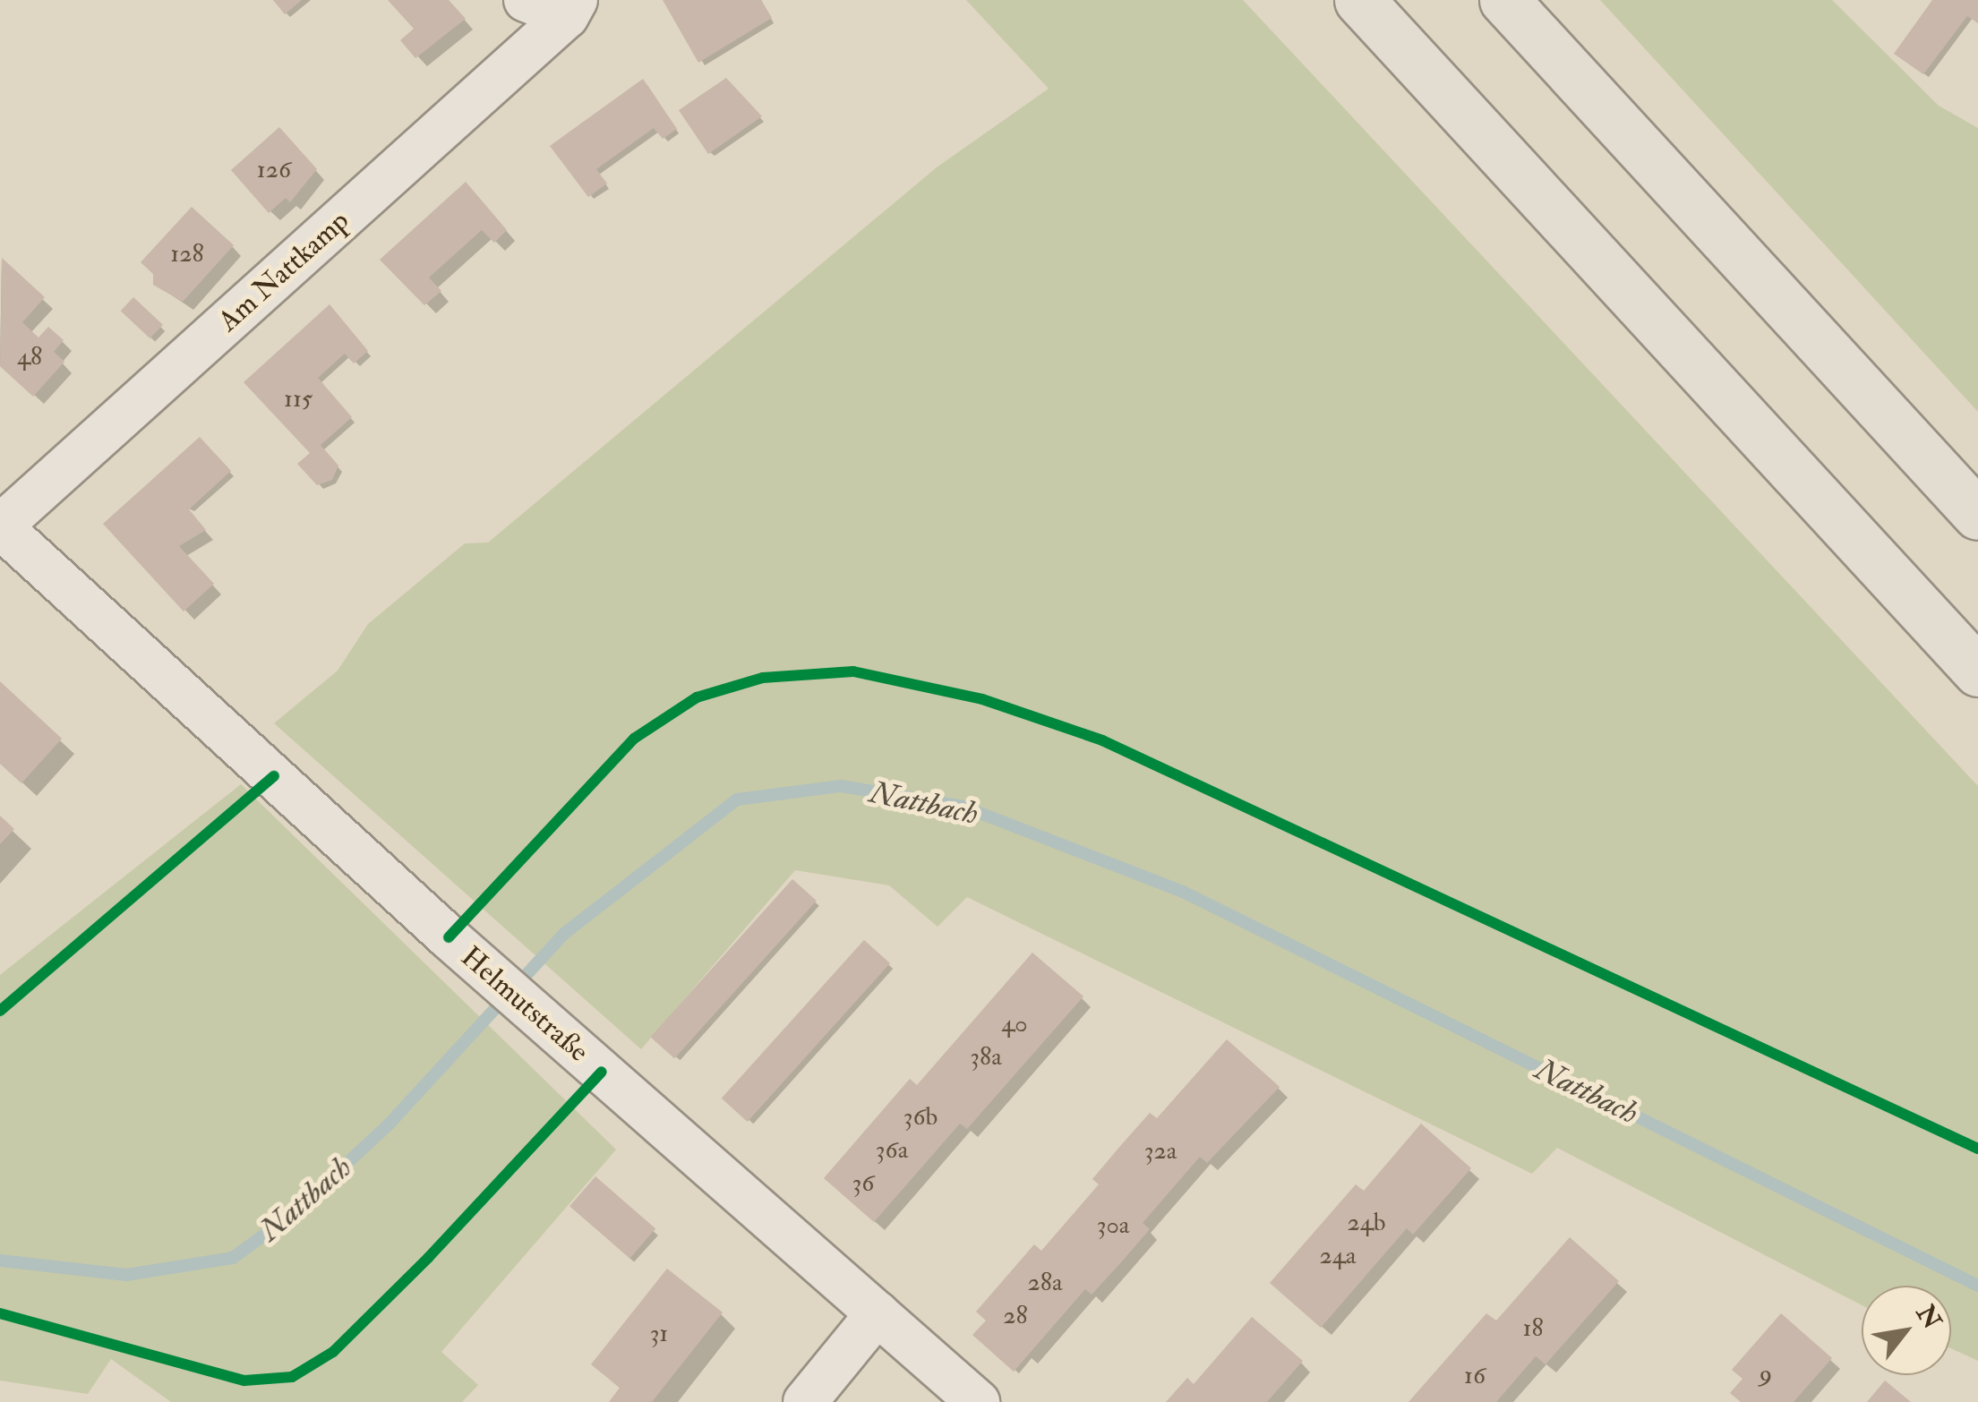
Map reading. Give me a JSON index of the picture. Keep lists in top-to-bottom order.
{
  "streets": {
    "street": ["Am Nattkamp", "Helmutstraße"]
  },
  "crossings": [
    ["Am Nattkamp", "Helmutstraße"]
  ],
  "water": ["Nattbach"],
  "house_numbers": [
    "126",
    "128",
    "48",
    "115",
    "40",
    "38a",
    "36b",
    "36a",
    "32a",
    "36",
    "24b",
    "30a",
    "24a",
    "28a",
    "28",
    "18",
    "31",
    "9",
    "16"
  ],
  "north": "top right"
}
